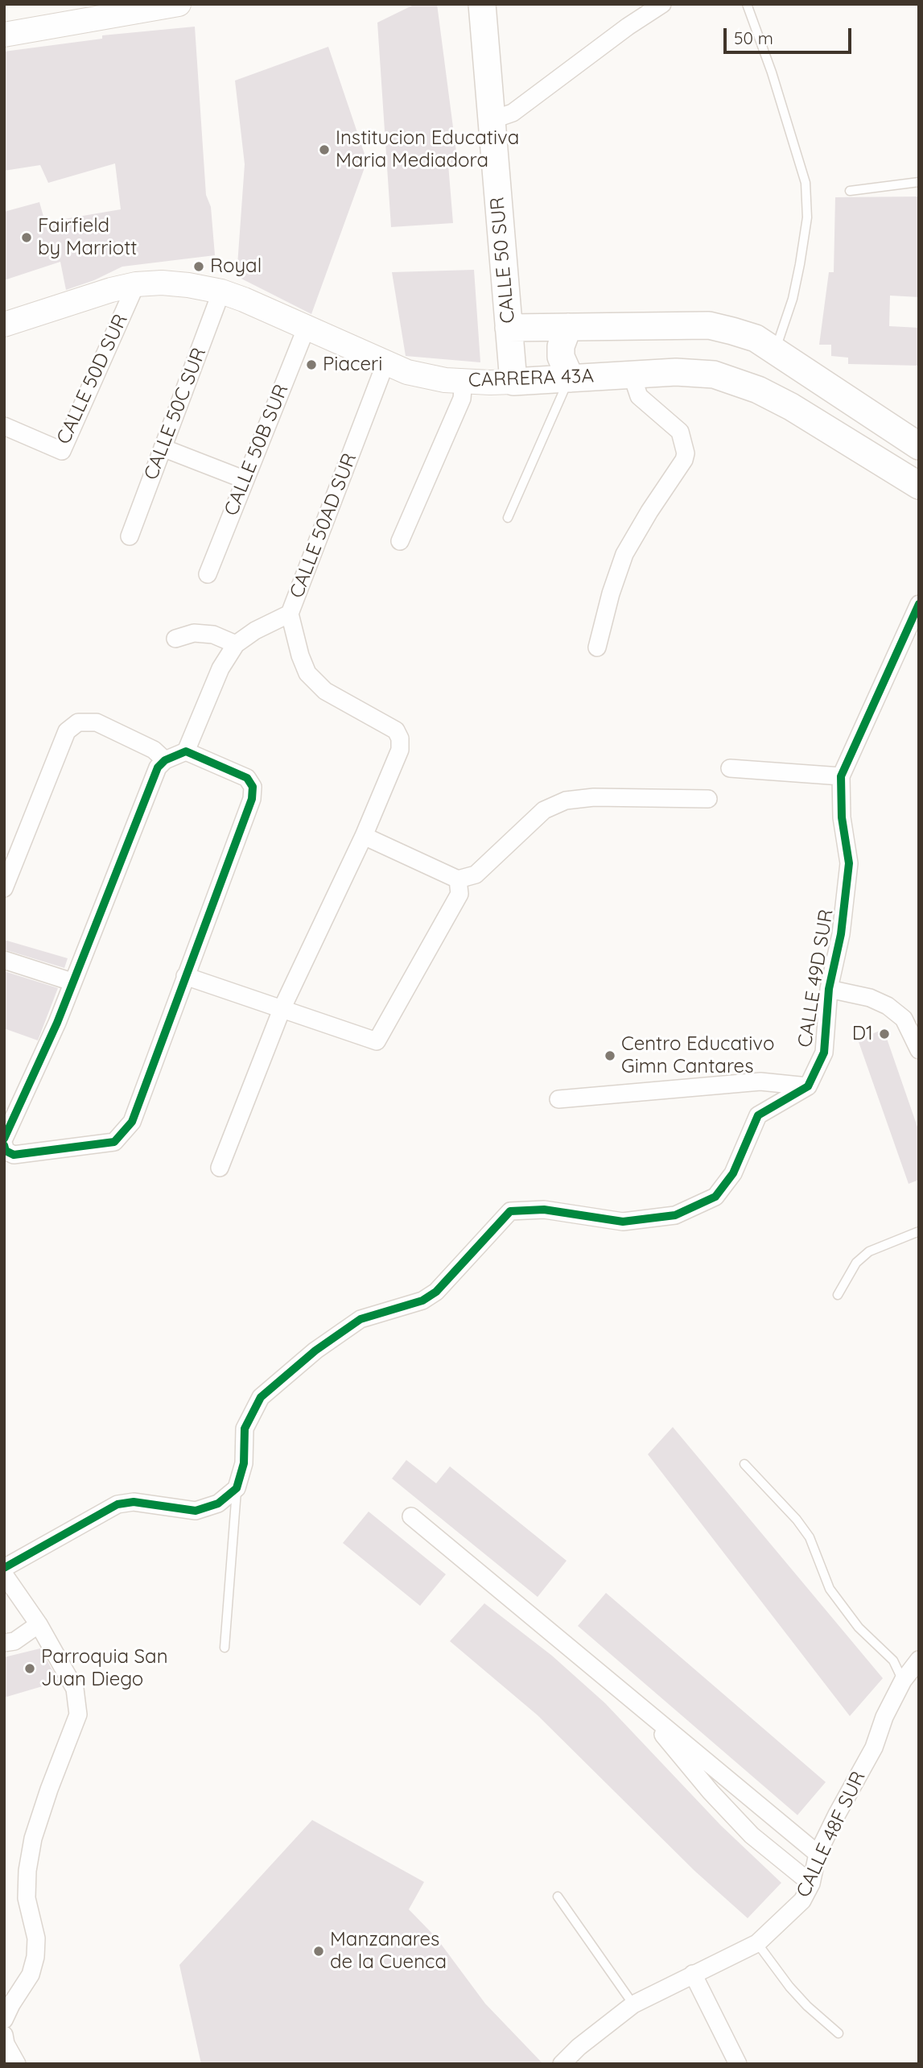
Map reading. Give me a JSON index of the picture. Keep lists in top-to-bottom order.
{
  "streets": {
    "main road": ["CALLE 50 SUR", "CARRERA 43A"],
    "street": [
      "CALLE 50D SUR",
      "CALLE 50C SUR",
      "CALLE 50B SUR",
      "CALLE 50AD SUR",
      "CALLE 49D SUR",
      "CALLE 48F SUR"
    ]
  },
  "crossings": [
    ["CALLE 50 SUR", "CARRERA 43A"],
    ["CARRERA 43A", "CALLE 50D SUR"],
    ["CARRERA 43A", "CALLE 50C SUR"],
    ["CARRERA 43A", "CALLE 50B SUR"],
    ["CARRERA 43A", "CALLE 50AD SUR"]
  ],
  "places": [
    "Institucion Educativa Maria Mediadora",
    "Fairfield by Marriott",
    "Royal",
    "Piaceri",
    "D1",
    "Centro Educativo Gimn Cantares",
    "Parroquia San Juan Diego",
    "Manzanares de la Cuenca"
  ],
  "scale_bar": "50 m"
}
